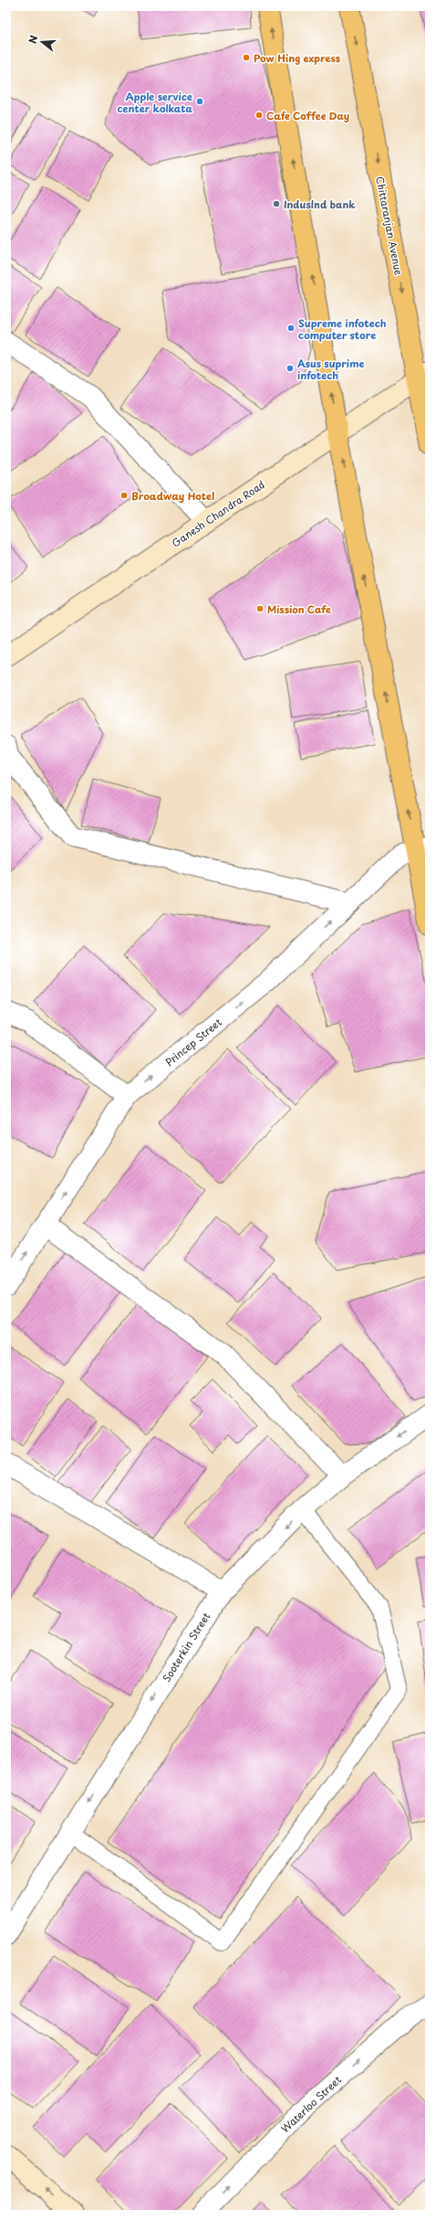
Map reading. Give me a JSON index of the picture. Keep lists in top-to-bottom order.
{
  "streets": {
    "main road": ["Chittaranjan Avenue", "Ganesh Chandra Road"],
    "street": ["Princep Street", "Sooterkin Street", "Waterloo Street"]
  },
  "crossings": [
    ["Chittaranjan Avenue", "Ganesh Chandra Road"]
  ],
  "one_way": ["Princep Street", "Sooterkin Street", "Waterloo Street"],
  "places": [
    "Pow Hing express",
    "Apple service center kolkata",
    "Cafe Coffee Day",
    "Induslnd bank",
    "Supreme infotech computer store",
    "Asus suprime infotech",
    "Broadway Hotel",
    "Mission Cafe"
  ],
  "north": "left"
}
